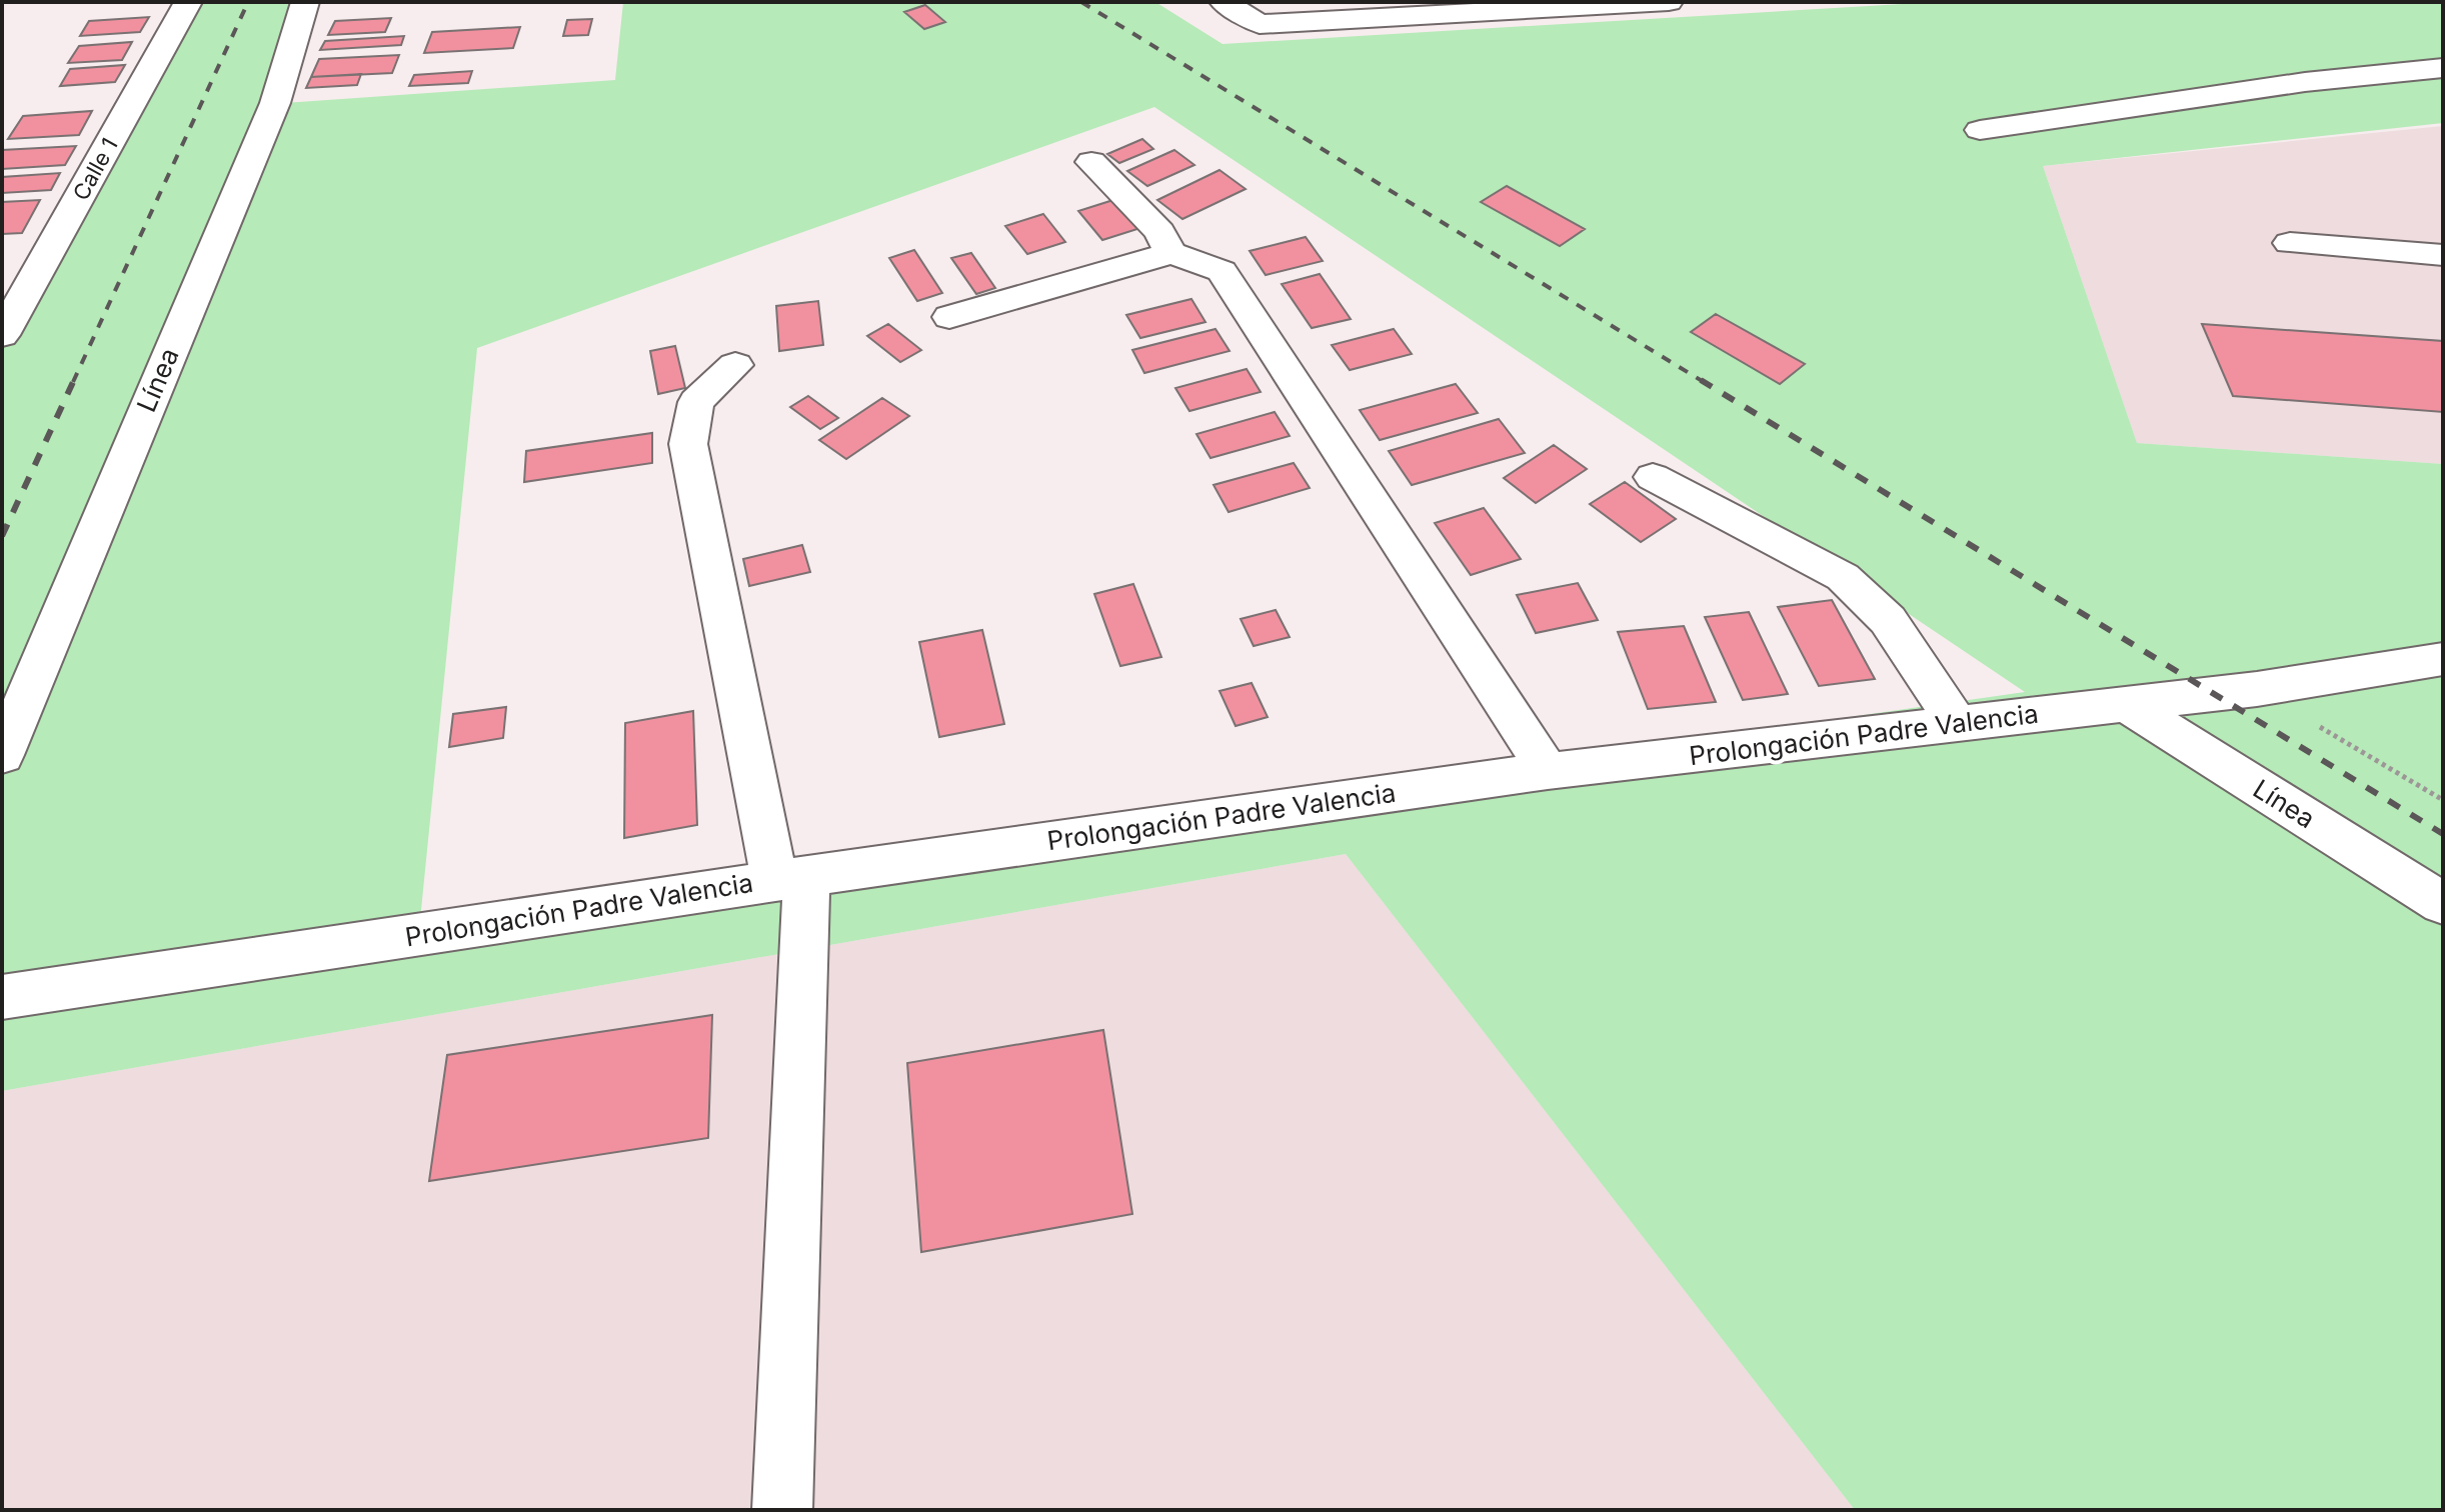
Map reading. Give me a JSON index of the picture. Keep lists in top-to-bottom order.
{
  "streets": {
    "street": ["Calle 1", "Línea", "Prolongación Padre Valencia"]
  },
  "crossings": [
    ["Línea", "Prolongación Padre Valencia"]
  ]
}
